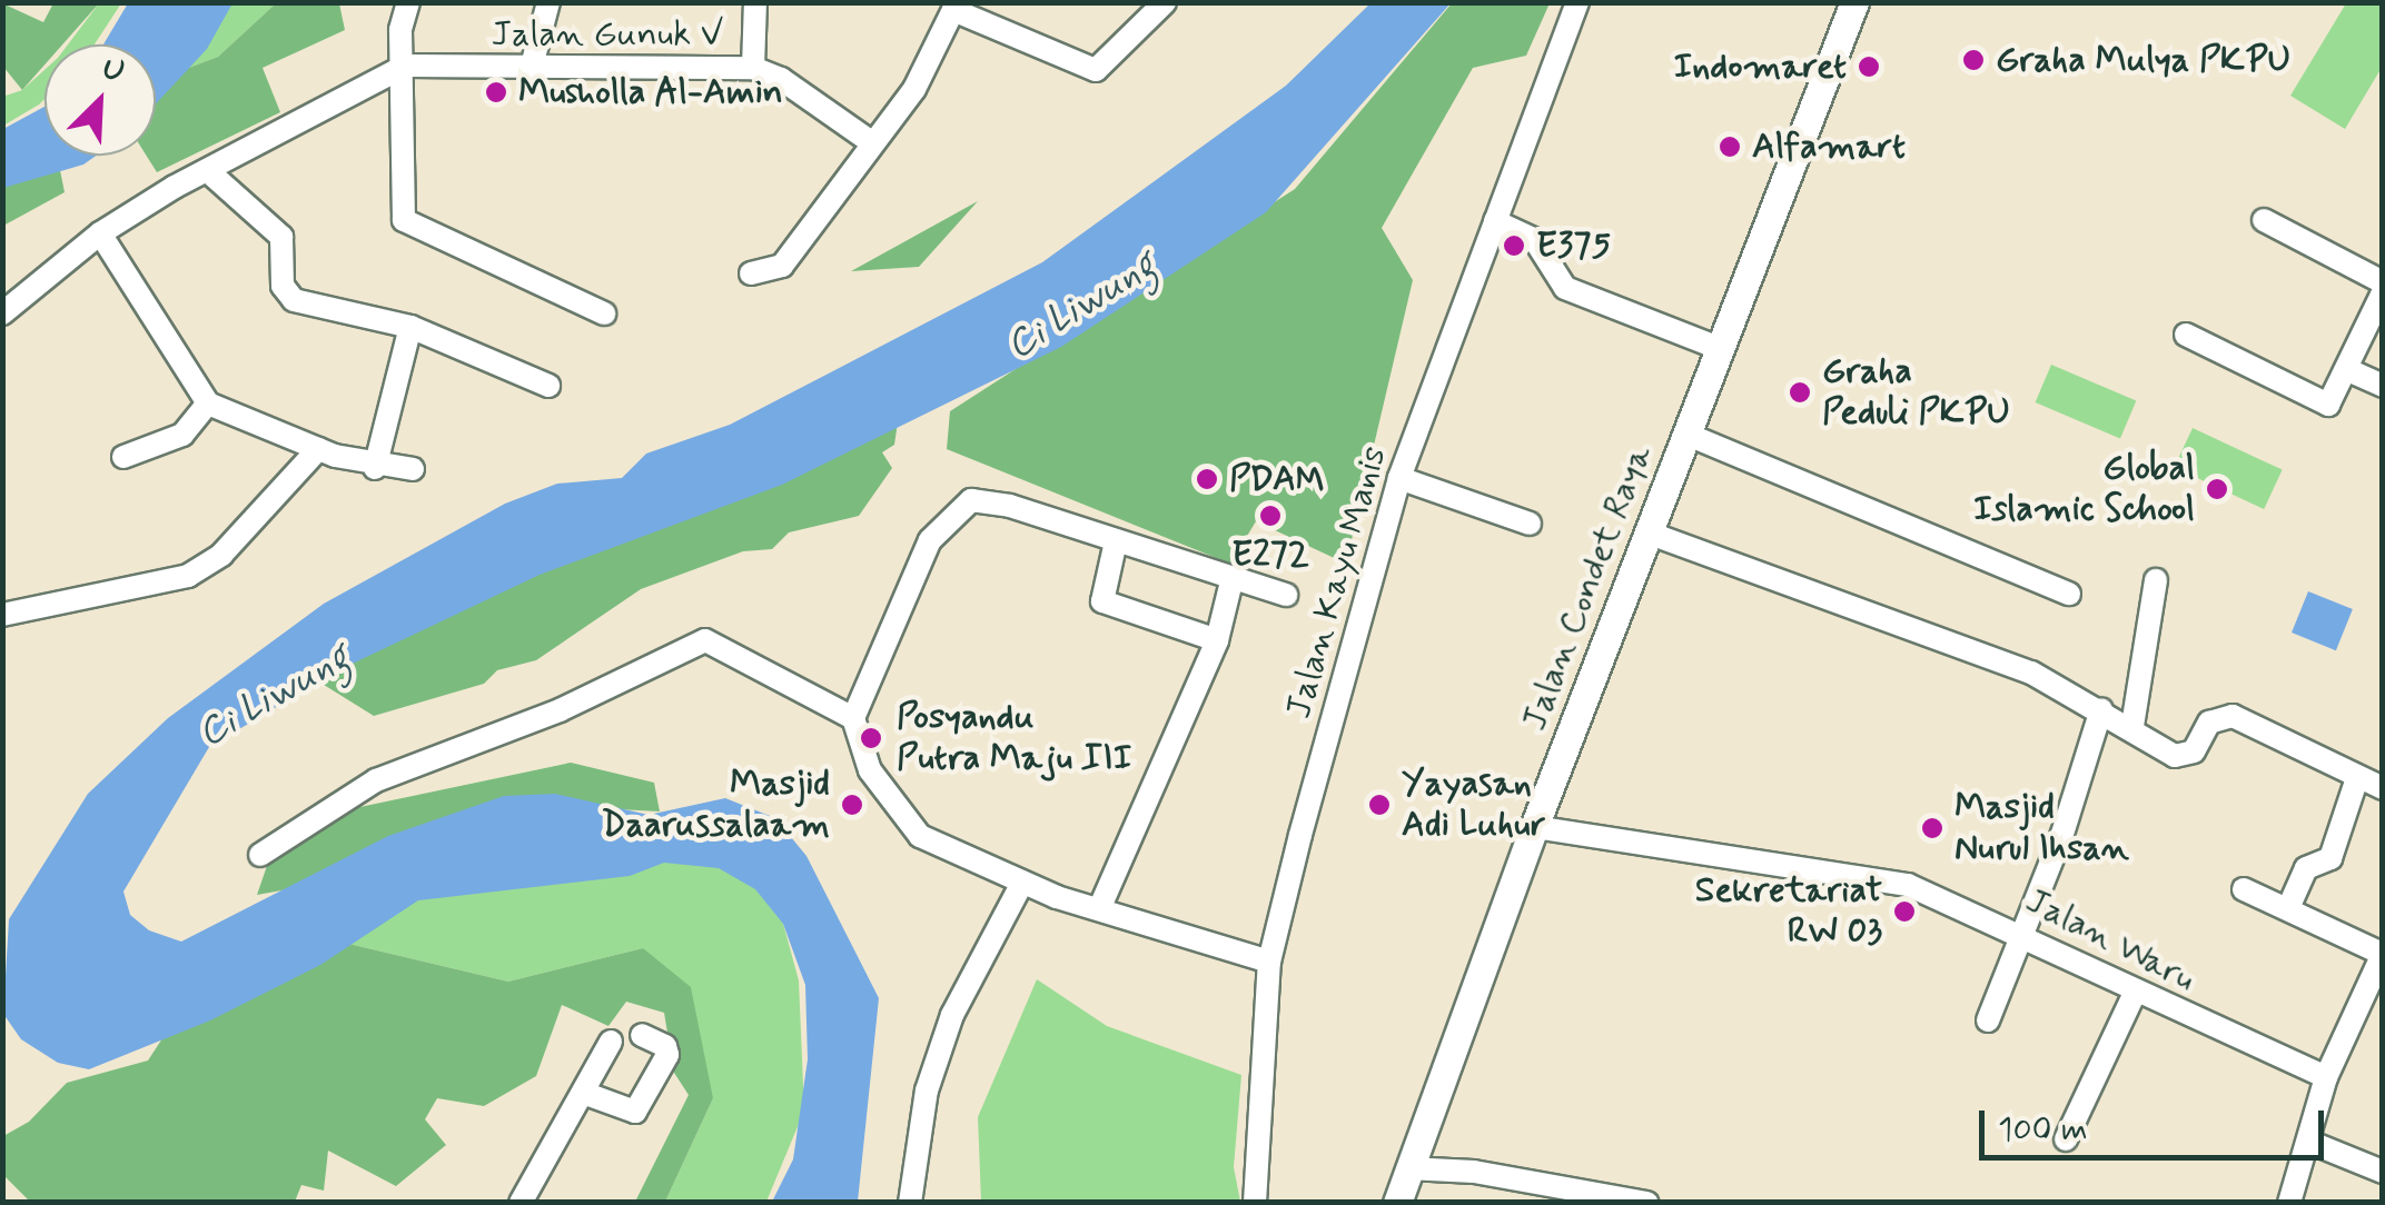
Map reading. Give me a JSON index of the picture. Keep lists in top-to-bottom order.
{
  "streets": {
    "street": [
      "Jalan Gunuk V",
      "Jalan Kayu Manis",
      "Jalan Condet Raya",
      "Jalan Waru"
    ]
  },
  "crossings": [
    ["Jalan Condet Raya", "Jalan Waru"]
  ],
  "water": ["Ci Liwung"],
  "places": [
    "Graha Mulya PKPU",
    "Indomaret",
    "Musholla Al-Amin",
    "Alfamart",
    "E375",
    "Graha Peduli PKPU",
    "PDAM",
    "Global Islamic School",
    "E272",
    "Posyandu Putra Maju III",
    "Masjid Daarussalaam",
    "Yayasan Adi Luhur",
    "Masjid Nurul Ihsan",
    "Sekretariat RW 03"
  ],
  "scale_bar": "100 m",
  "north": "top right"
}
